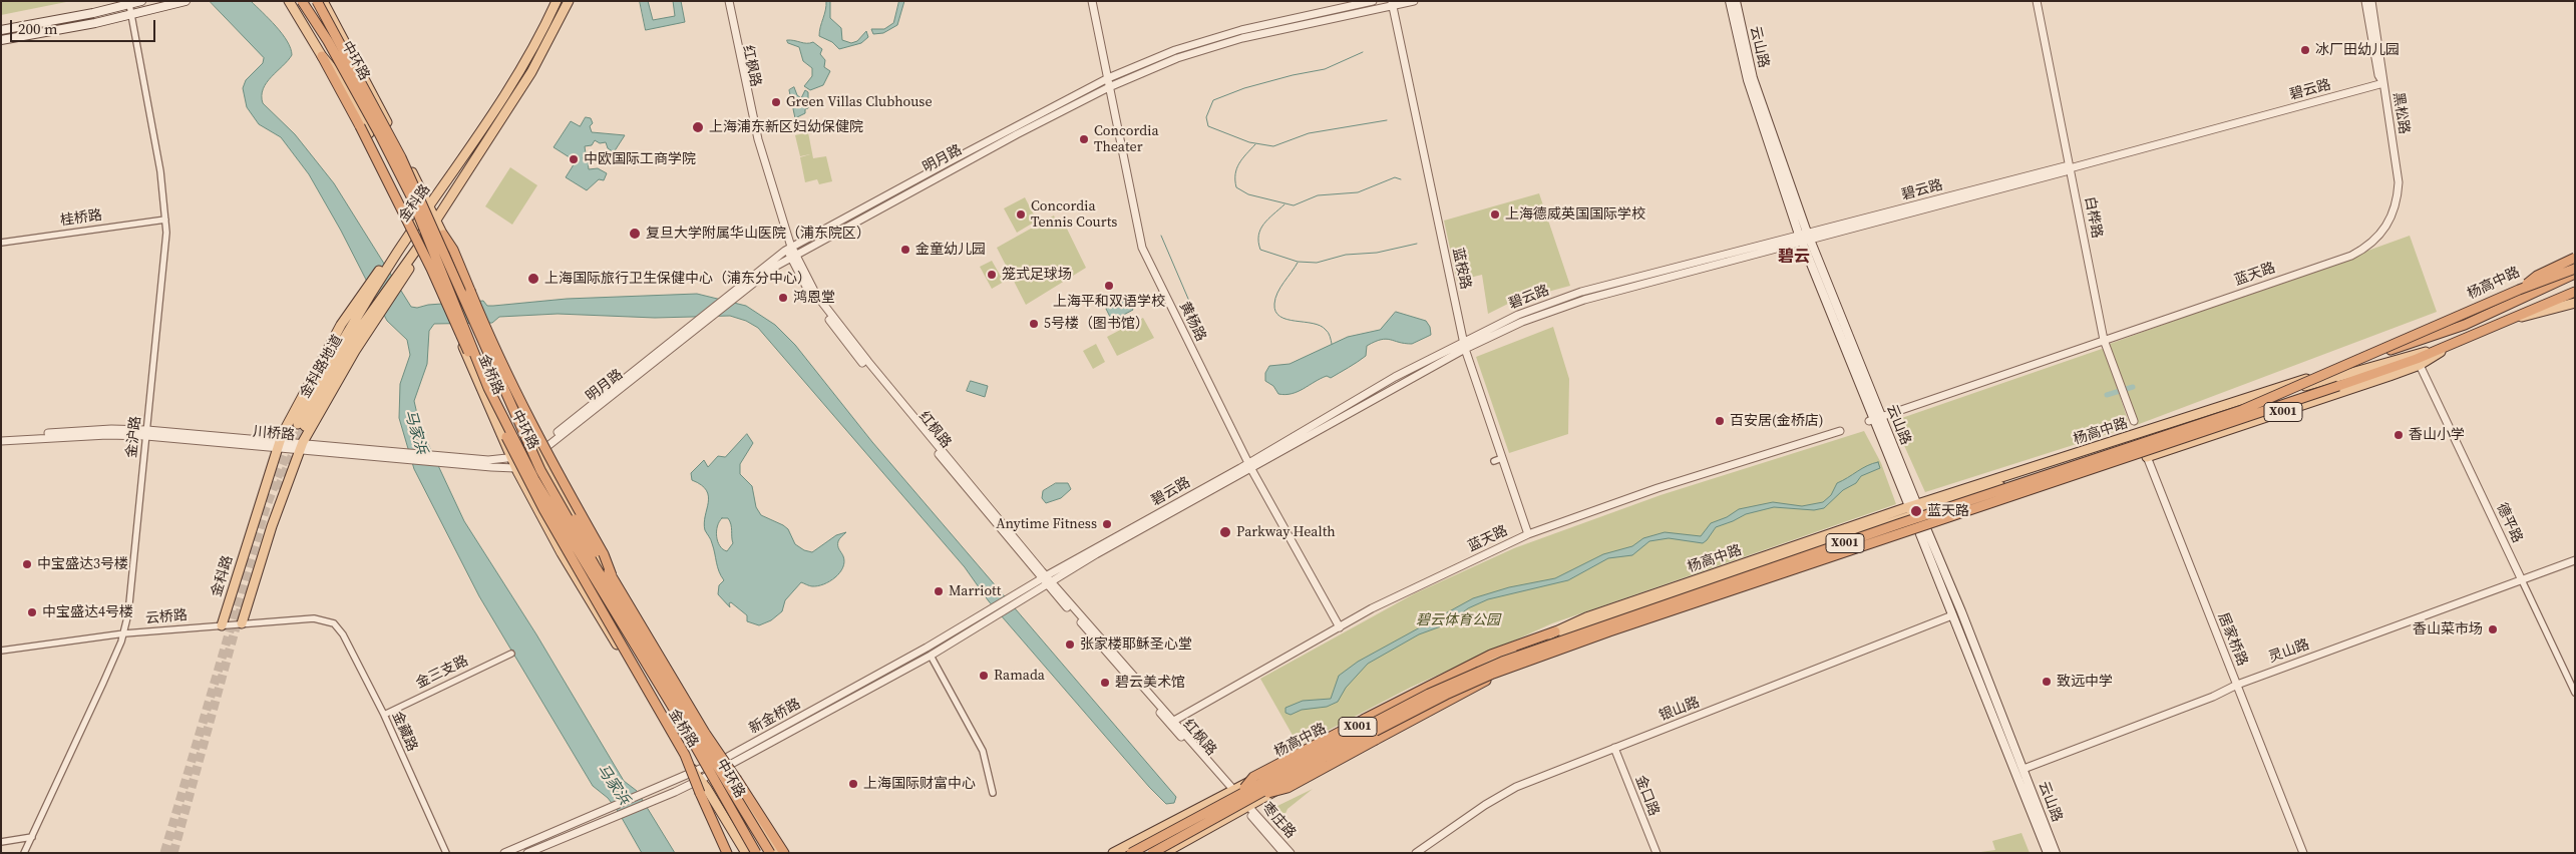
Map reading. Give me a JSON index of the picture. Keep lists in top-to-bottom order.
{
  "streets": {
    "highway": ["中环路", "杨高中路", "X001"],
    "main road": [
      "云山路",
      "金科路",
      "金科路地道",
      "金桥路"
    ],
    "street": [
      "红枫路",
      "碧云路",
      "黑松路",
      "明月路",
      "白桦路",
      "桂桥路",
      "蓝桉路",
      "蓝天路",
      "黄杨路",
      "川桥路",
      "金沪路",
      "德平路",
      "云桥路",
      "居家桥路",
      "灵山路",
      "金三支路",
      "银山路",
      "新金桥路",
      "金藏路",
      "金口路",
      "枣庄路"
    ]
  },
  "crossings": [
    ["云山路", "碧云路"],
    ["云山路", "蓝天路"],
    ["云山路", "杨高中路"],
    ["云山路", "X001"],
    ["云山路", "灵山路"],
    ["云山路", "银山路"],
    ["红枫路", "碧云路"],
    ["红枫路", "明月路"],
    ["红枫路", "蓝天路"],
    ["红枫路", "杨高中路"],
    ["红枫路", "新金桥路"],
    ["红枫路", "枣庄路"],
    ["碧云路", "黑松路"],
    ["碧云路", "白桦路"],
    ["碧云路", "蓝桉路"],
    ["碧云路", "黄杨路"],
    ["碧云路", "新金桥路"],
    ["黑松路", "蓝天路"],
    ["明月路", "蓝桉路"],
    ["明月路", "黄杨路"],
    ["明月路", "金桥路"],
    ["金科路", "金科路地道"],
    ["金科路", "金桥路"],
    ["金科路", "川桥路"],
    ["金科路", "云桥路"],
    ["白桦路", "蓝天路"],
    ["白桦路", "杨高中路"],
    ["白桦路", "居家桥路"],
    ["桂桥路", "金沪路"],
    ["蓝桉路", "蓝天路"],
    ["蓝天路", "黄杨路"],
    ["杨高中路", "X001"],
    ["杨高中路", "居家桥路"],
    ["杨高中路", "枣庄路"],
    ["金桥路", "川桥路"],
    ["金桥路", "新金桥路"],
    ["X001", "德平路"],
    ["X001", "居家桥路"],
    ["川桥路", "金沪路"],
    ["金沪路", "云桥路"],
    ["德平路", "灵山路"],
    ["云桥路", "金藏路"],
    ["居家桥路", "灵山路"],
    ["金三支路", "金藏路"],
    ["银山路", "金口路"]
  ],
  "districts": ["碧云"],
  "water": ["马家浜"],
  "parks": ["碧云体育公园"],
  "places": [
    "冰厂田幼儿园",
    "Green Villas Clubhouse",
    "上海浦东新区妇幼保健院",
    "Concordia Theater",
    "中欧国际工商学院",
    "Concordia Tennis Courts",
    "上海德威英国国际学校",
    "复旦大学附属华山医院（浦东院区）",
    "金童幼儿园",
    "笼式足球场",
    "上海国际旅行卫生保健中心（浦东分中心）",
    "上海平和双语学校",
    "鸿恩堂",
    "5号楼（图书馆）",
    "百安居(金桥店)",
    "香山小学",
    "蓝天路",
    "Anytime Fitness",
    "Parkway Health",
    "中宝盛达3号楼",
    "Marriott",
    "中宝盛达4号楼",
    "香山菜市场",
    "张家楼耶稣圣心堂",
    "Ramada",
    "致远中学",
    "碧云美术馆",
    "上海国际财富中心"
  ],
  "scale_bar": "200 m"
}
